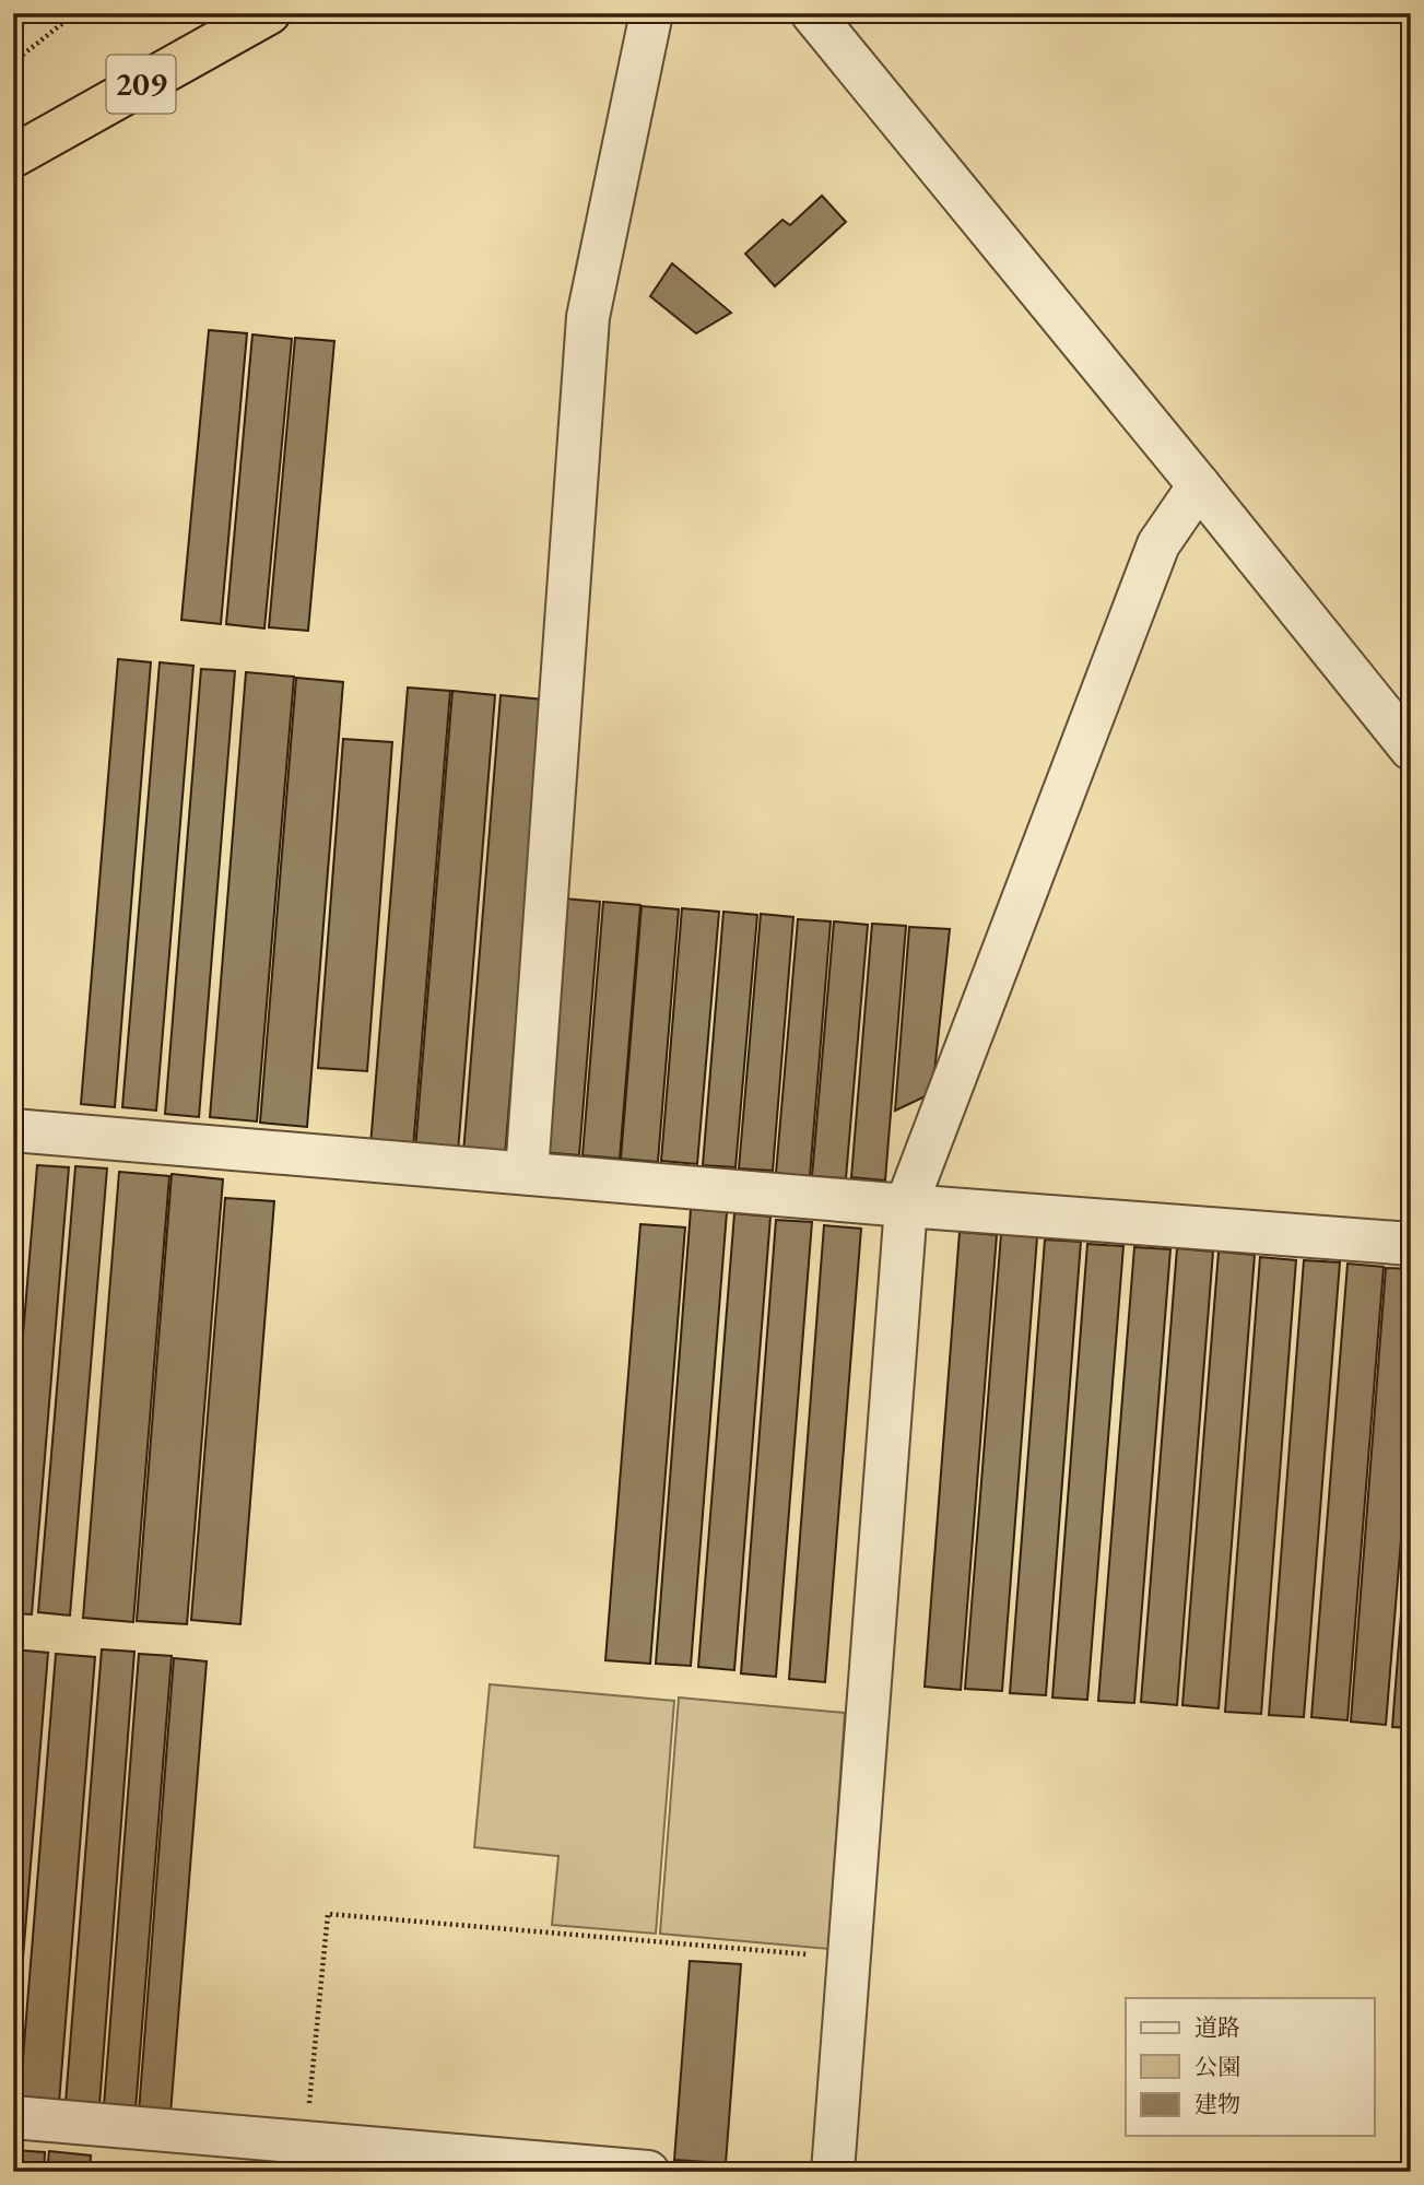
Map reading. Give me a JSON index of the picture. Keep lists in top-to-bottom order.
{
  "streets": {
    "highway": ["209"]
  },
  "legend": ["道路", "公園", "建物"]
}
